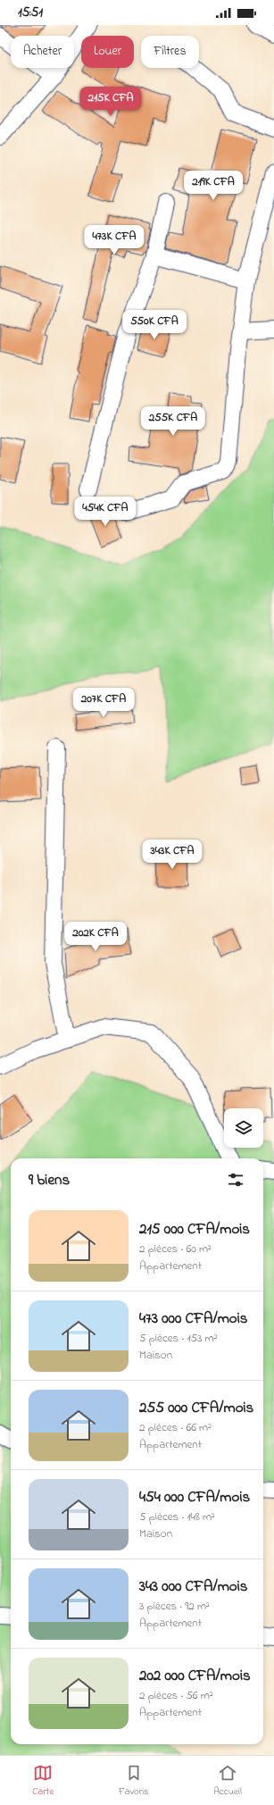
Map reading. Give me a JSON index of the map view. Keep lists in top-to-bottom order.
{
  "page": {
    "status": "15:51",
    "chip": ["Acheter", "Louer", "Filtres"],
    "price": [
      "215K CFA",
      "219K CFA",
      "473K CFA",
      "550K CFA",
      "255K CFA",
      "454K CFA",
      "207K CFA",
      "343K CFA",
      "202K CFA"
    ],
    "heading": "9 biens",
    "list": [
      {
        "name": "215 000 CFA/mois",
        "note": "2 pièces · 60 m² · Appartement"
      },
      {
        "name": "473 000 CFA/mois",
        "note": "5 pièces · 153 m² · Maison"
      },
      {
        "name": "255 000 CFA/mois",
        "note": "2 pièces · 66 m² · Appartement"
      },
      {
        "name": "454 000 CFA/mois",
        "note": "5 pièces · 148 m² · Maison"
      },
      {
        "name": "343 000 CFA/mois",
        "note": "3 pièces · 92 m² · Appartement"
      },
      {
        "name": "202 000 CFA/mois",
        "note": "2 pièces · 56 m² · Appartement"
      }
    ],
    "tabs": ["Carte", "Favoris", "Accueil"]
  }
}
